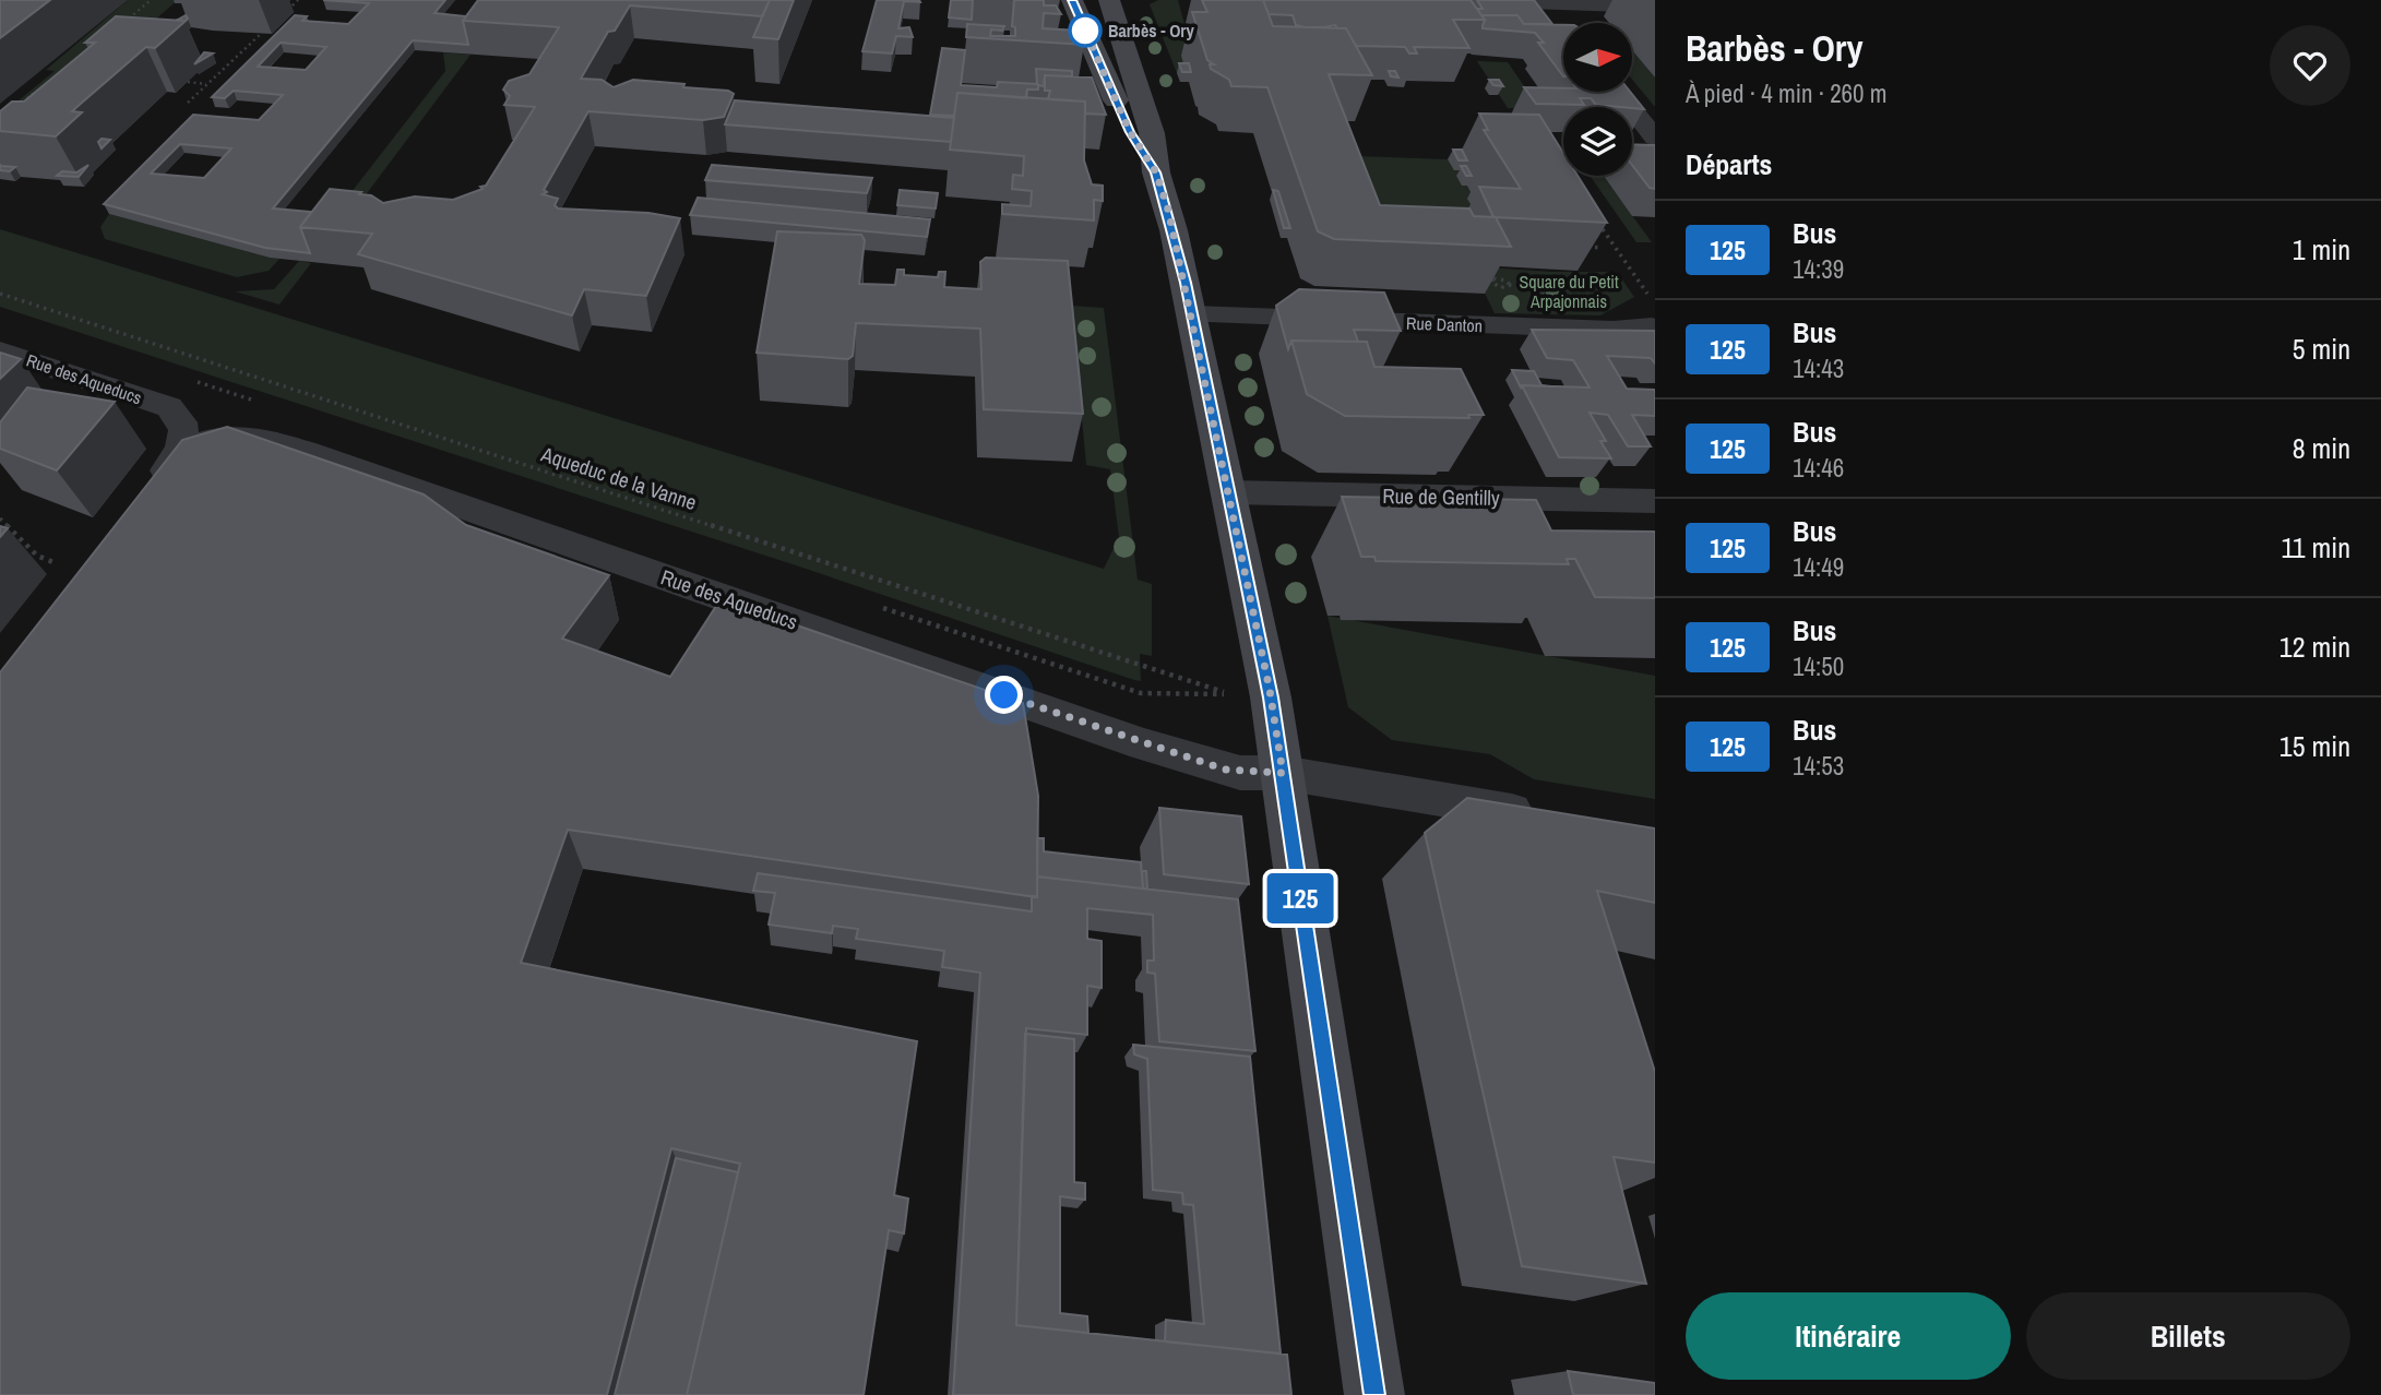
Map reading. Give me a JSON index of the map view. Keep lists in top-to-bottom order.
{
  "streets": {
    "street": ["Rue Danton", "Rue des Aqueducs", "Rue de Gentilly"],
    "path": ["Aqueduc de la Vanne"]
  },
  "parks": ["Square du Petit Arpajonnais"],
  "places": ["Barbès - Ory"],
  "lines": ["bus line 125"],
  "north": "right",
  "page": {
    "on_map": "125",
    "heading": [
      ["Barbès - Ory", "À pied · 4 min · 260 m"],
      "Départs"
    ],
    "list": [
      {
        "mark": "125",
        "name": "Bus",
        "note": "14:39",
        "value": "1 min"
      },
      {
        "mark": "125",
        "name": "Bus",
        "note": "14:43",
        "value": "5 min"
      },
      {
        "mark": "125",
        "name": "Bus",
        "note": "14:46",
        "value": "8 min"
      },
      {
        "mark": "125",
        "name": "Bus",
        "note": "14:49",
        "value": "11 min"
      },
      {
        "mark": "125",
        "name": "Bus",
        "note": "14:50",
        "value": "12 min"
      },
      {
        "mark": "125",
        "name": "Bus",
        "note": "14:53",
        "value": "15 min"
      }
    ],
    "buttons": ["Itinéraire", "Billets"]
  }
}
